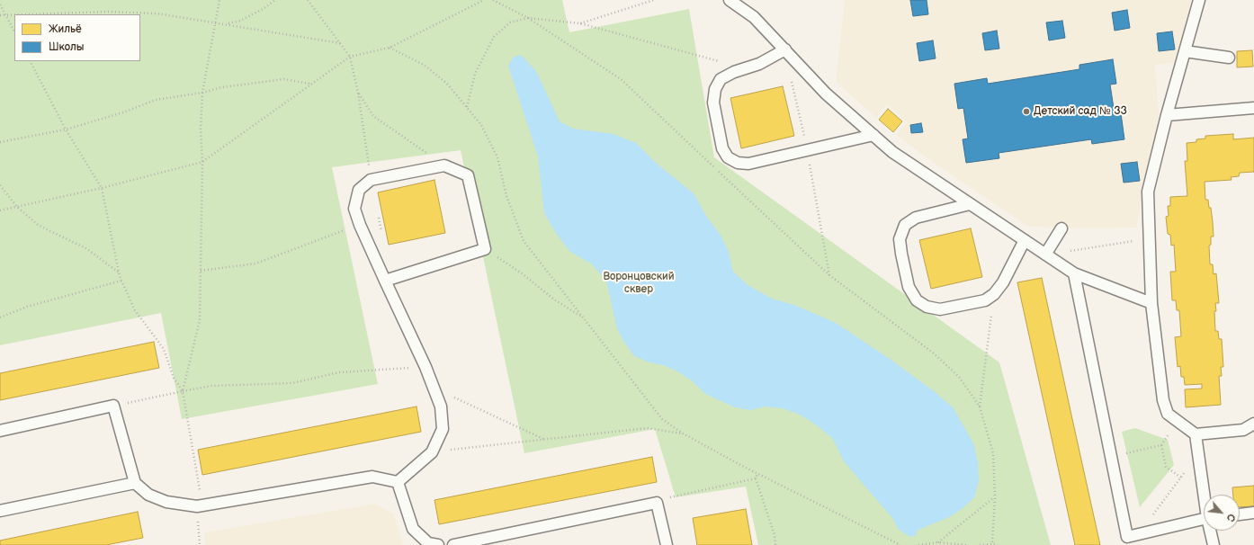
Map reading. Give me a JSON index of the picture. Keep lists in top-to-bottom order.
{
  "parks": ["Воронцовский сквер"],
  "places": ["Детский сад № 33"],
  "legend": ["Жильё", "Школы"],
  "north": "bottom right"
}
